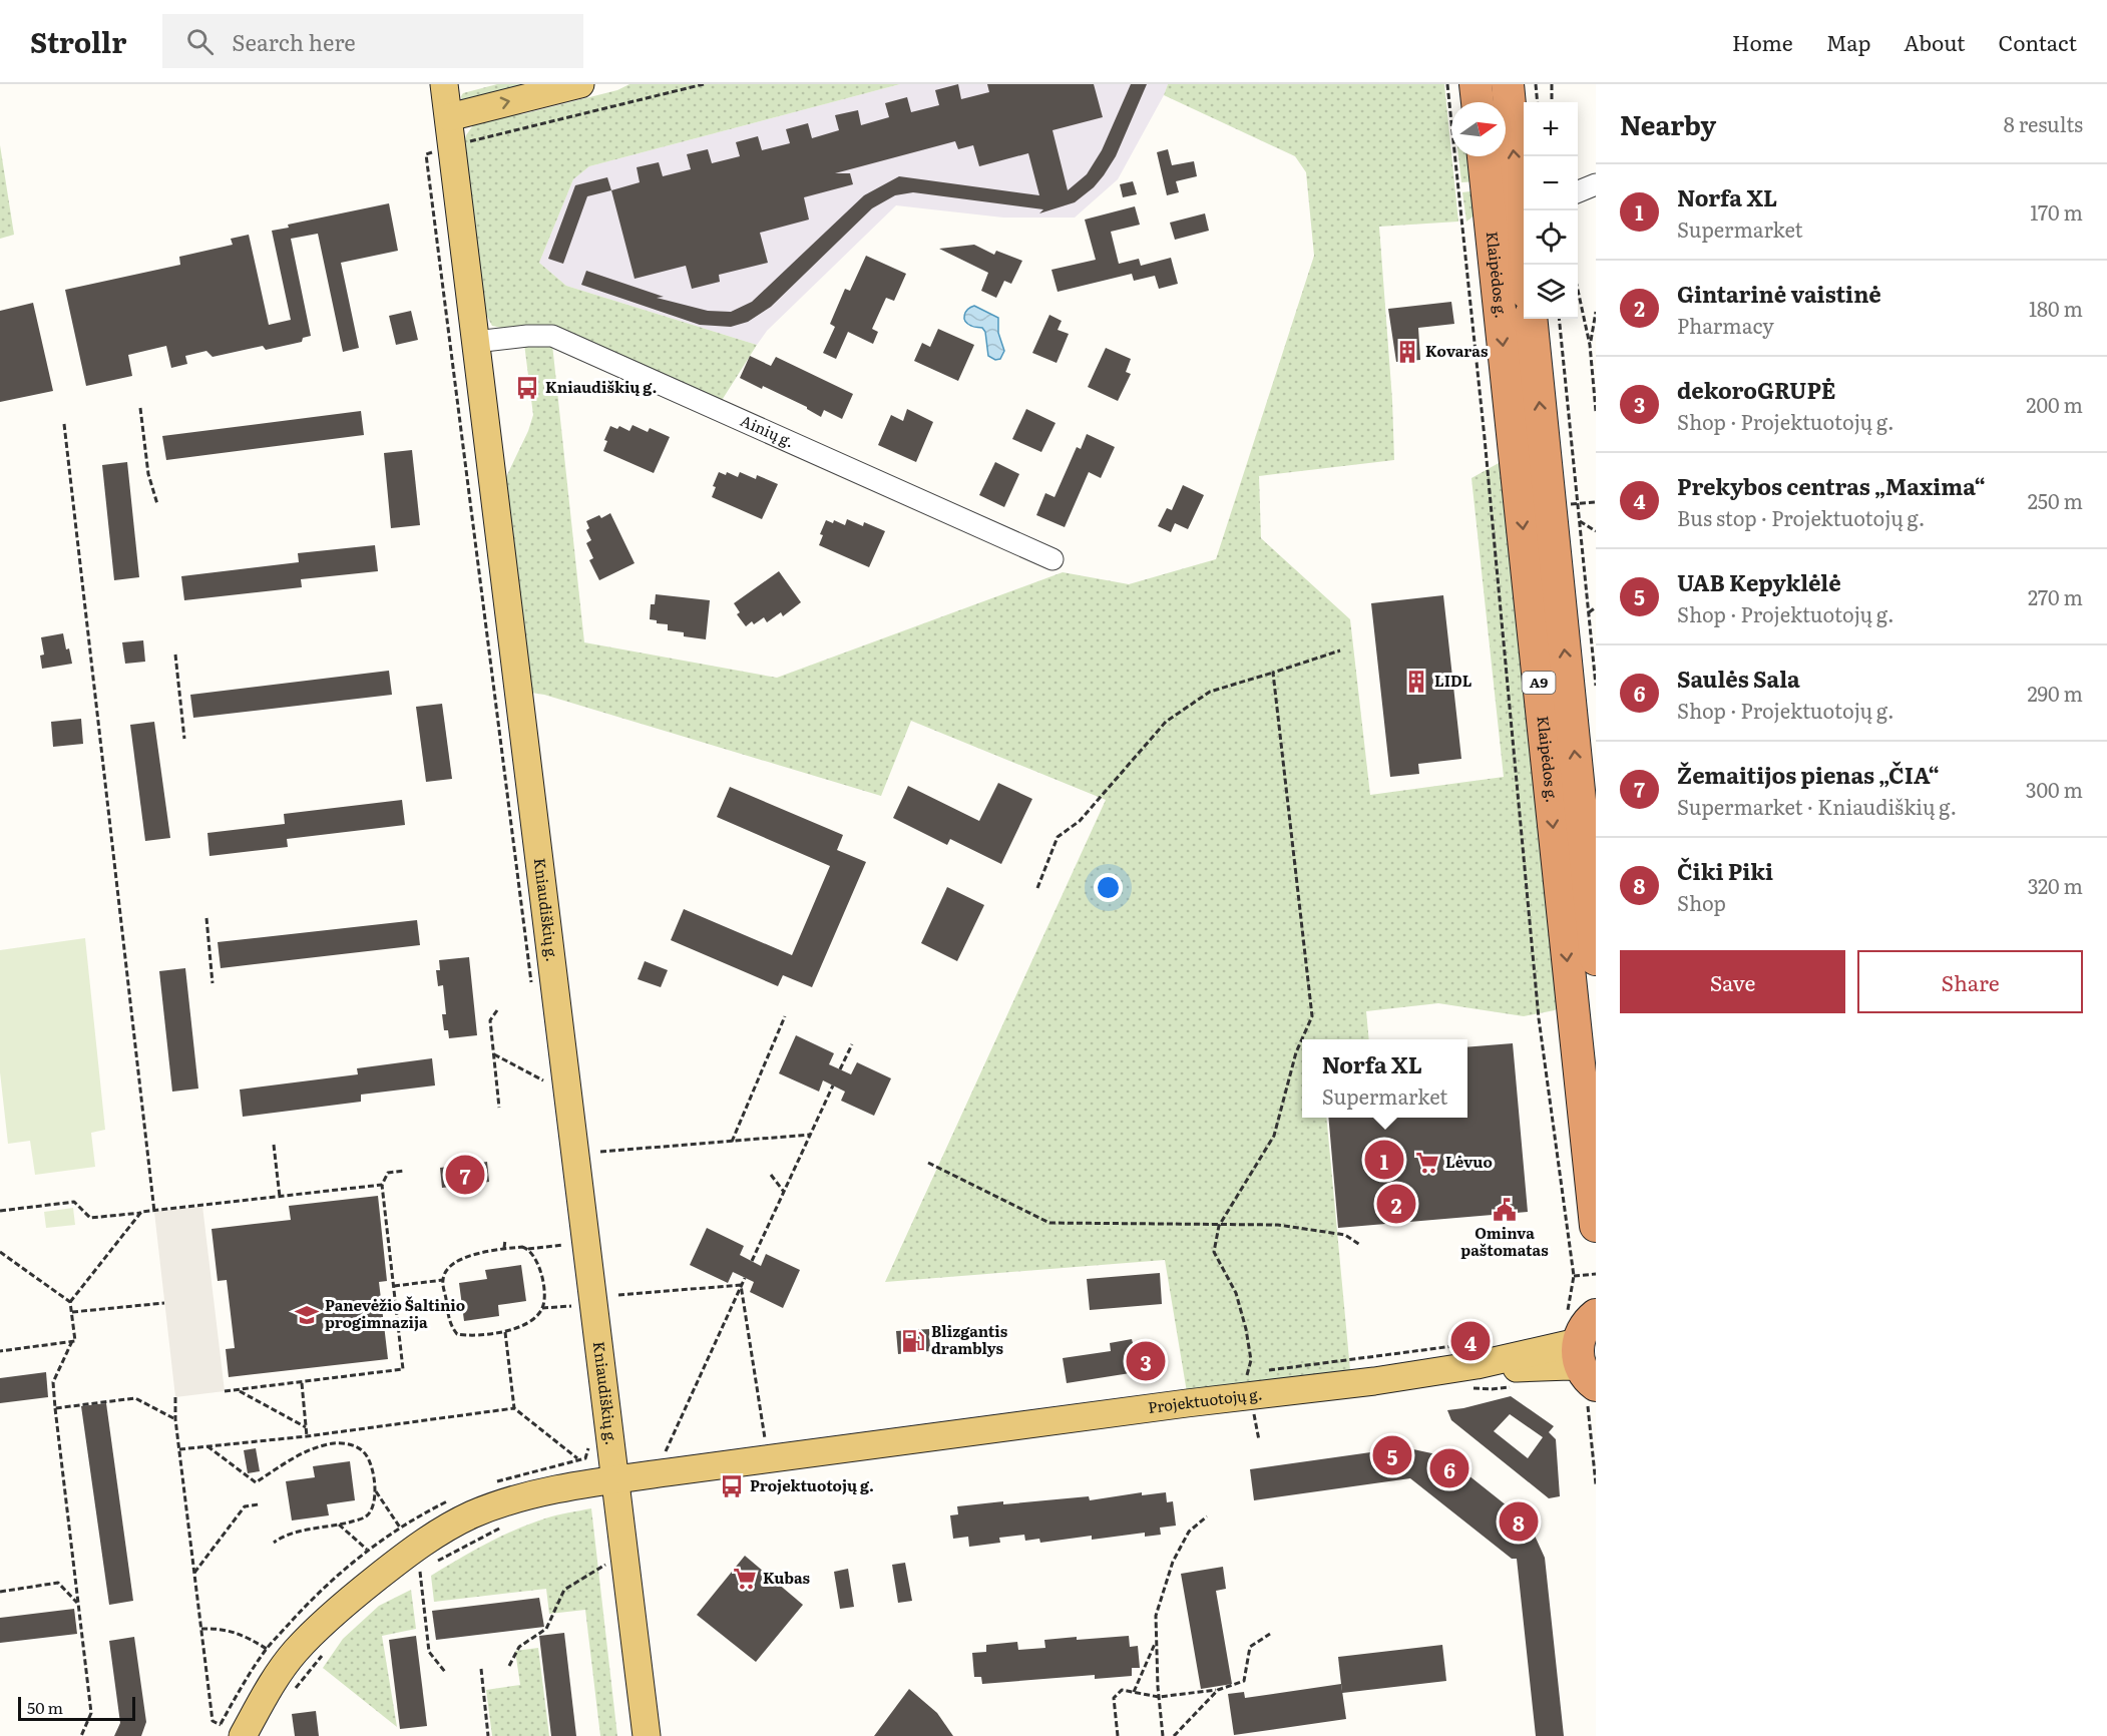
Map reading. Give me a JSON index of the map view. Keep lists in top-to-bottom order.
{
  "streets": {
    "highway": ["Klaipėdos g.", "A9"],
    "main road": ["Kniaudiškių g.", "Projektuotojų g."],
    "street": ["Ainių g."]
  },
  "crossings": [
    ["Ainių g.", "Kniaudiškių g."],
    ["Kniaudiškių g.", "Projektuotojų g."]
  ],
  "places": {
    "building": ["Kovaras", "LIDL"],
    "bus stop": ["Kniaudiškių g.", "Projektuotojų g."],
    "supermarket": ["Lėvuo", "Kubas"],
    "public building": ["Ominva paštomatas"],
    "school or university": ["Panevėžio Šaltinio progimnazija"],
    "fuel station": ["Blizgantis dramblys"]
  },
  "scale_bar": "50 m",
  "north": "right",
  "page": {
    "header": "Strollr",
    "search": "Search here",
    "nav": [
      "Home",
      "Map",
      "About",
      "Contact"
    ],
    "heading": ["Nearby", "8 results"],
    "map_buttons": ["+", "−"],
    "list": [
      {
        "mark": "1",
        "name": "Norfa XL",
        "note": "Supermarket",
        "value": "170 m"
      },
      {
        "mark": "2",
        "name": "Gintarinė vaistinė",
        "note": "Pharmacy",
        "value": "180 m"
      },
      {
        "mark": "3",
        "name": "dekoroGRUPĖ",
        "note": "Shop · Projektuotojų g.",
        "value": "200 m"
      },
      {
        "mark": "4",
        "name": "Prekybos centras „Maxima“",
        "note": "Bus stop · Projektuotojų g.",
        "value": "250 m"
      },
      {
        "mark": "5",
        "name": "UAB Kepyklėlė",
        "note": "Shop · Projektuotojų g.",
        "value": "270 m"
      },
      {
        "mark": "6",
        "name": "Saulės Sala",
        "note": "Shop · Projektuotojų g.",
        "value": "290 m"
      },
      {
        "mark": "7",
        "name": "Žemaitijos pienas „ČIA“",
        "note": "Supermarket · Kniaudiškių g.",
        "value": "300 m"
      },
      {
        "mark": "8",
        "name": "Čiki Piki",
        "note": "Shop",
        "value": "320 m"
      }
    ],
    "buttons": ["Save", "Share"],
    "popup": ["Norfa XL", "Supermarket"],
    "pins": [
      "1",
      "7",
      "2",
      "4",
      "3",
      "5",
      "6",
      "8"
    ],
    "scale": "50 m"
  }
}
